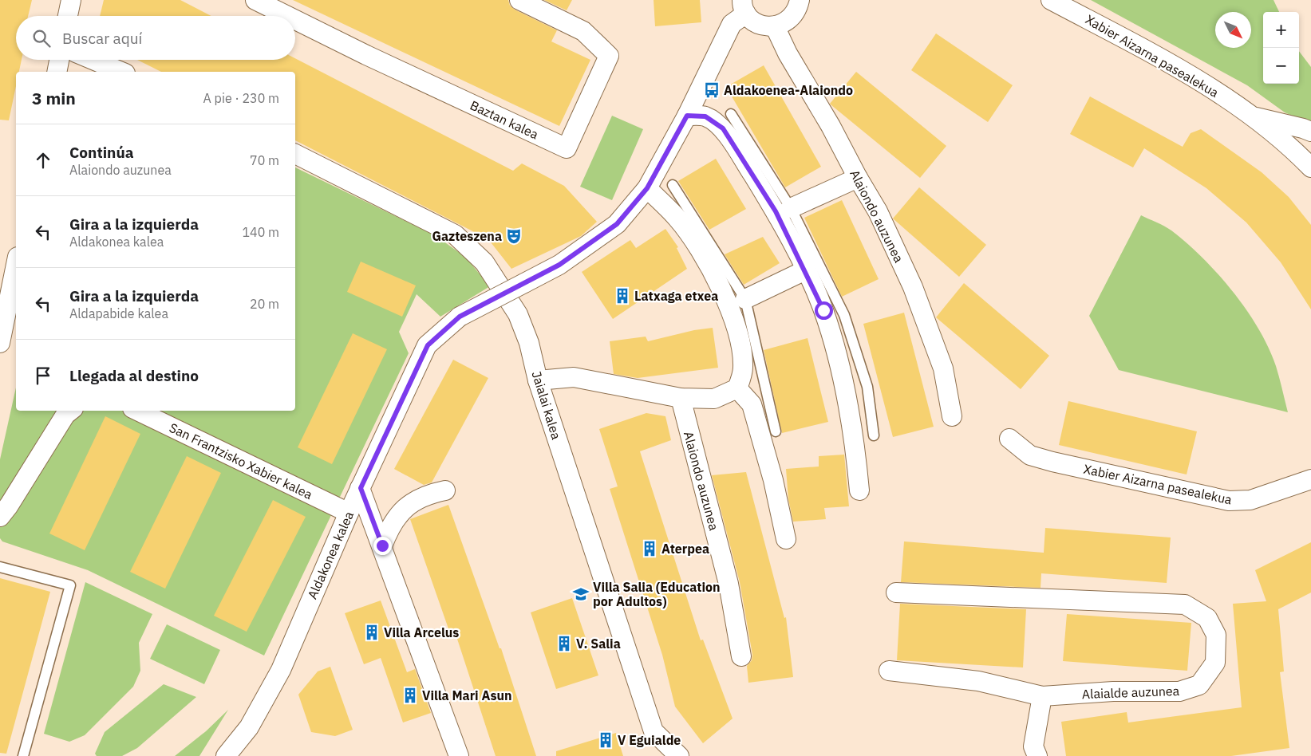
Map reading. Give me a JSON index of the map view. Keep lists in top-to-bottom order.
{
  "streets": {
    "street": [
      "Xabier Aizarna pasealekua",
      "Baztan kalea",
      "Alaiondo auzunea",
      "Jaialai kalea",
      "San Frantzisko Xabier kalea",
      "Aldakonea kalea",
      "Alaialde auzunea"
    ]
  },
  "crossings": [
    ["San Frantzisko Xabier kalea", "Aldakonea kalea"]
  ],
  "places": {
    "bus stop": ["Aldakoenea-Alaiondo"],
    "theatre": ["Gazteszena"],
    "building": [
      "Latxaga etxea",
      "Aterpea",
      "Villa Arcelus",
      "V. Salia",
      "Villa Mari Asun",
      "V Eguialde"
    ],
    "school or university": ["Villa Salia (Education por Adultos)"]
  },
  "north": "bottom right",
  "page": {
    "map_buttons": ["+", "−"],
    "search": "Buscar aquí",
    "heading": ["3 min", "A pie · 230 m"],
    "list": [
      ["Continúa", "Alaiondo auzunea", "70 m"],
      ["Gira a la izquierda", "Aldakonea kalea", "140 m"],
      ["Gira a la izquierda", "Aldapabide kalea", "20 m"],
      "Llegada al destino"
    ]
  }
}
